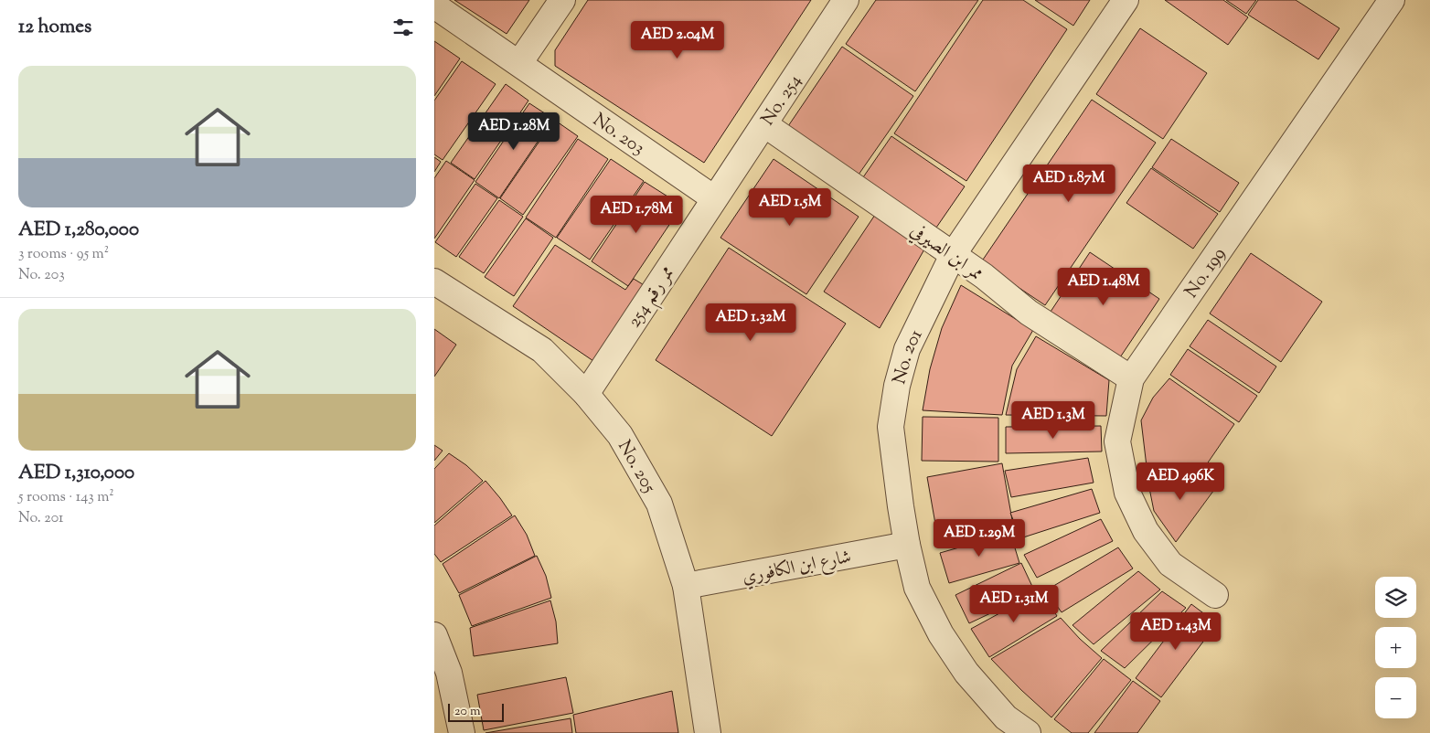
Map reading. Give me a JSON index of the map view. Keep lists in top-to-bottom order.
{
  "streets": {
    "street": [
      "No. 254",
      "No. 203",
      "ممر ابن الصيرفي",
      "No. 199",
      "ممر رقم 254",
      "No. 201",
      "No. 205",
      "شارع ابن الكافوري"
    ]
  },
  "crossings": [
    ["No. 254", "No. 203"],
    ["No. 254", "ممر ابن الصيرفي"],
    ["No. 254", "ممر رقم 254"],
    ["No. 203", "ممر رقم 254"],
    ["ممر ابن الصيرفي", "No. 199"],
    ["ممر ابن الصيرفي", "No. 201"],
    ["ممر رقم 254", "No. 205"],
    ["No. 201", "شارع ابن الكافوري"],
    ["No. 205", "شارع ابن الكافوري"]
  ],
  "scale_bar": "20 m",
  "page": {
    "heading": "12 homes",
    "price": [
      "AED 2.04M",
      "AED 1.28M",
      "AED 1.87M",
      "AED 1.5M",
      "AED 1.78M",
      "AED 1.48M",
      "AED 1.32M",
      "AED 1.3M",
      "AED 496K",
      "AED 1.29M",
      "AED 1.31M",
      "AED 1.43M"
    ],
    "list": [
      {
        "name": "AED 1,280,000",
        "note": "3 rooms · 95 m² · No. 203"
      },
      {
        "name": "AED 1,310,000",
        "note": "5 rooms · 143 m² · No. 201"
      }
    ],
    "map_buttons": ["+", "−"],
    "scale": "20 m"
  }
}
